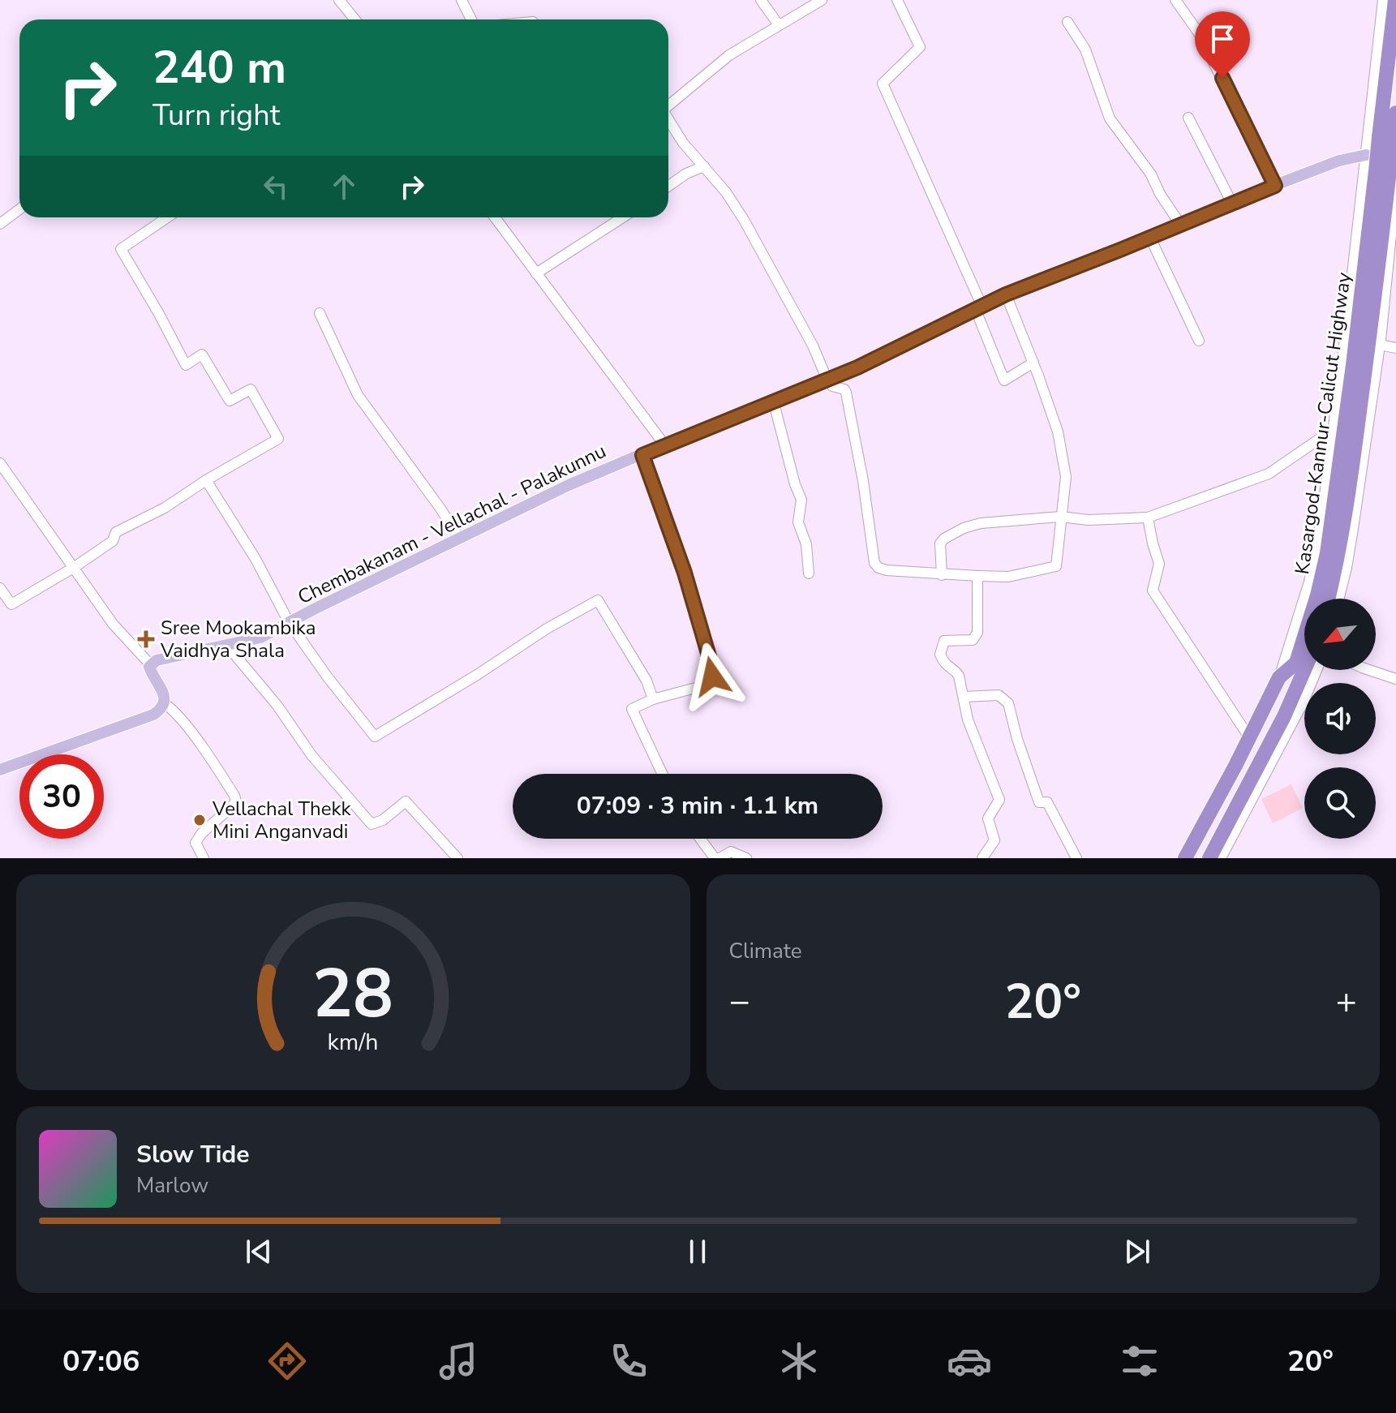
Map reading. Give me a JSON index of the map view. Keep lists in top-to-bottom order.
{
  "streets": {
    "highway": ["Kasargod-Kannur-Calicut Highway"],
    "main road": ["Chembakanam - Vellachal - Palakunnu"]
  },
  "places": {
    "health": ["Sree Mookambika Vaidhya Shala"],
    "other": ["Vellachal Thekk Mini Anganvadi"]
  },
  "north": "bottom left",
  "page": {
    "turn": ["240 m", "Turn right"],
    "limit": "30",
    "trip": "07:09 · 3 min · 1.1 km",
    "tile": "Climate",
    "heat": ["−", "20°", "+"],
    "song": ["Slow Tide", "Marlow"],
    "tabs": ["07:06", "20°"],
    "gauge": ["28", "km/h"]
  }
}
